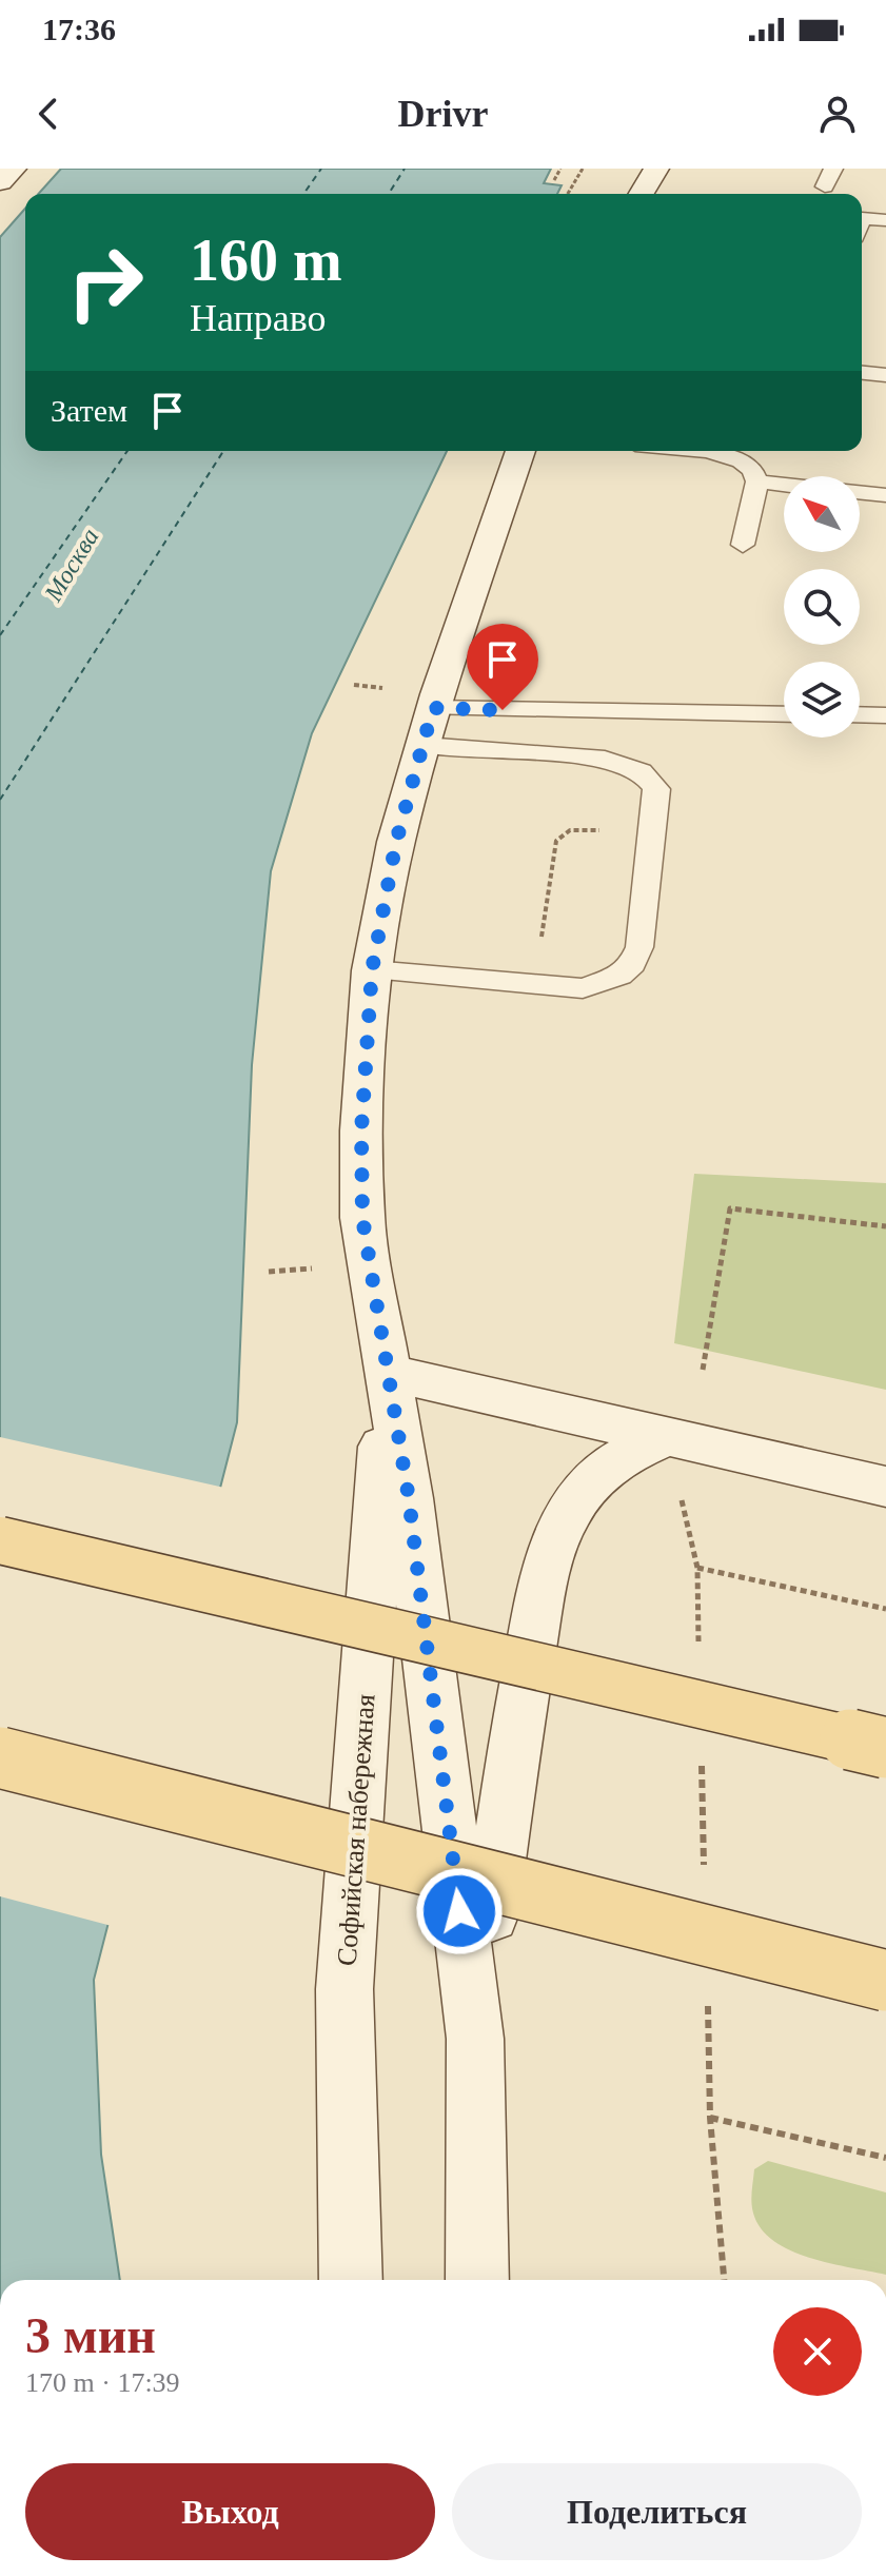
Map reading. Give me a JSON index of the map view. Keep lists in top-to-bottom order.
{
  "streets": {
    "main road": ["Софийская набережная"]
  },
  "water": ["Москва"],
  "north": "top left",
  "page": {
    "status": "17:36",
    "header": "Drivr",
    "turn": ["160 m", "Направо"],
    "then": "Затем",
    "heading": ["3 мин", "170 m · 17:39"],
    "buttons": ["Выход", "Поделиться"]
  }
}
